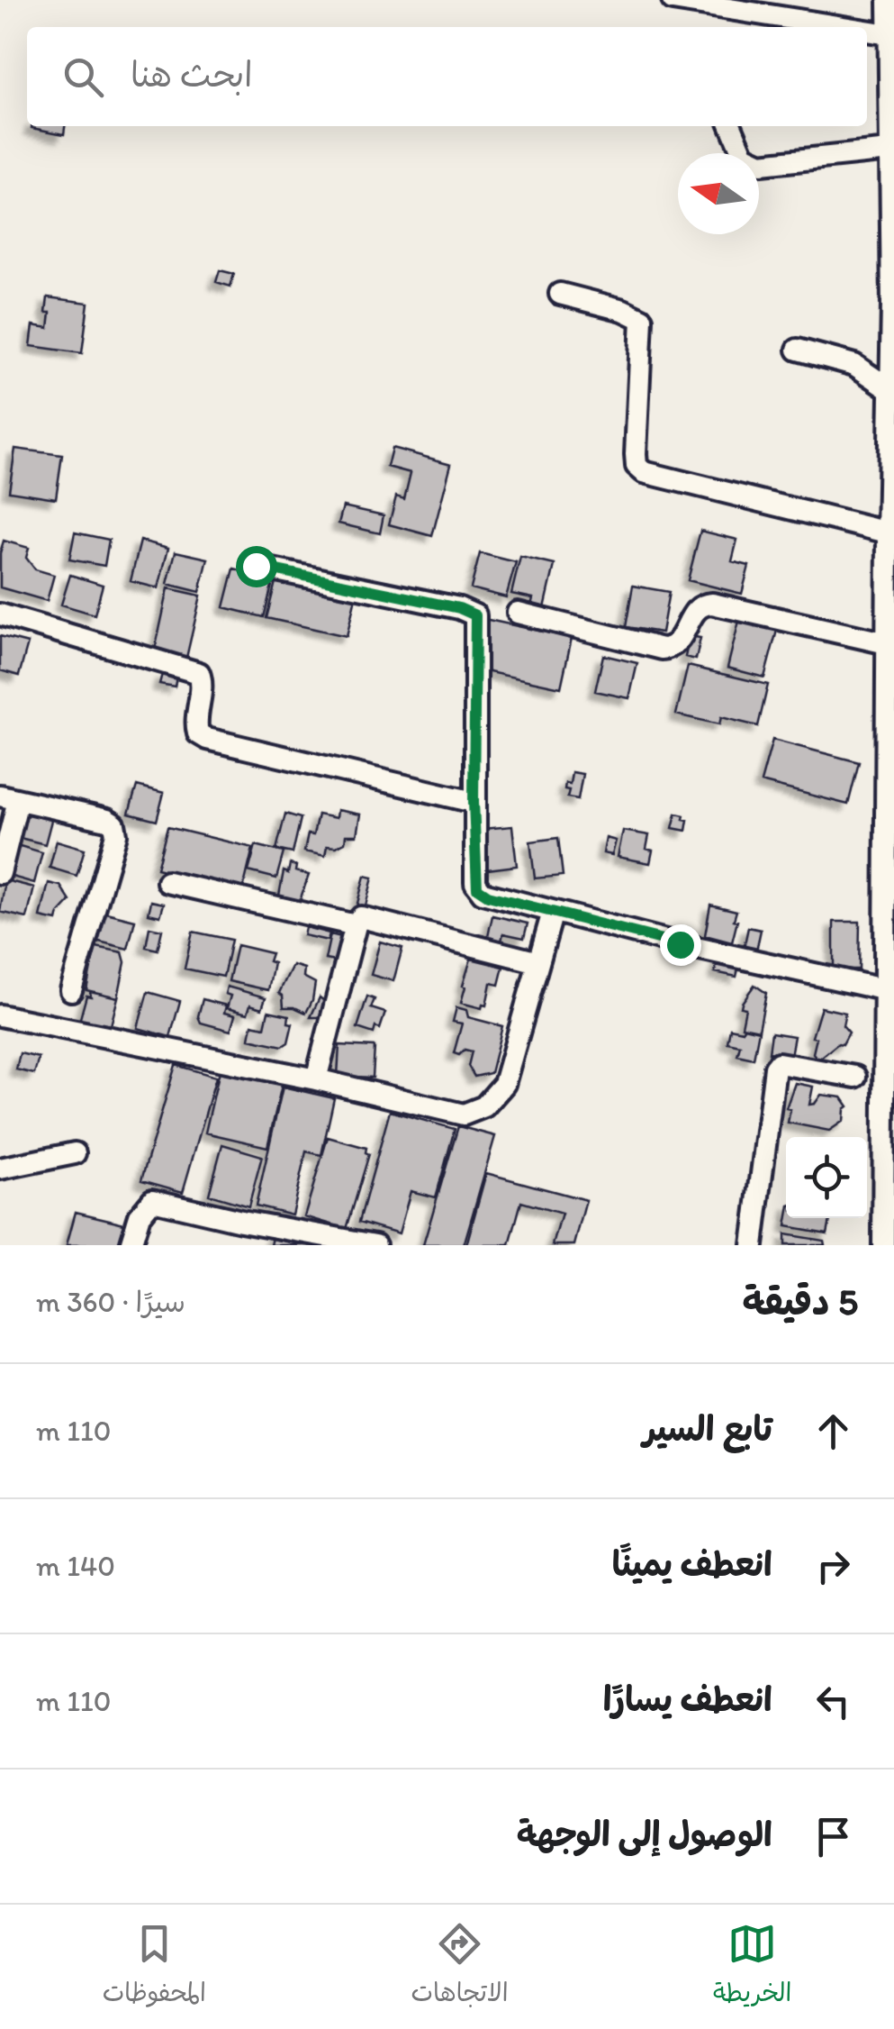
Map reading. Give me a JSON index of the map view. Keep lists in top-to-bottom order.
{
  "north": "left",
  "page": {
    "search": "ابحث هنا",
    "heading": ["5 دقيقة", "سيرًا · 360 m"],
    "list": [
      ["تابع السير", "110 m"],
      ["انعطف يمينًا", "140 m"],
      ["انعطف يسارًا", "110 m"],
      "الوصول إلى الوجهة"
    ],
    "nav": ["الخريطة", "الاتجاهات", "المحفوظات"]
  }
}
